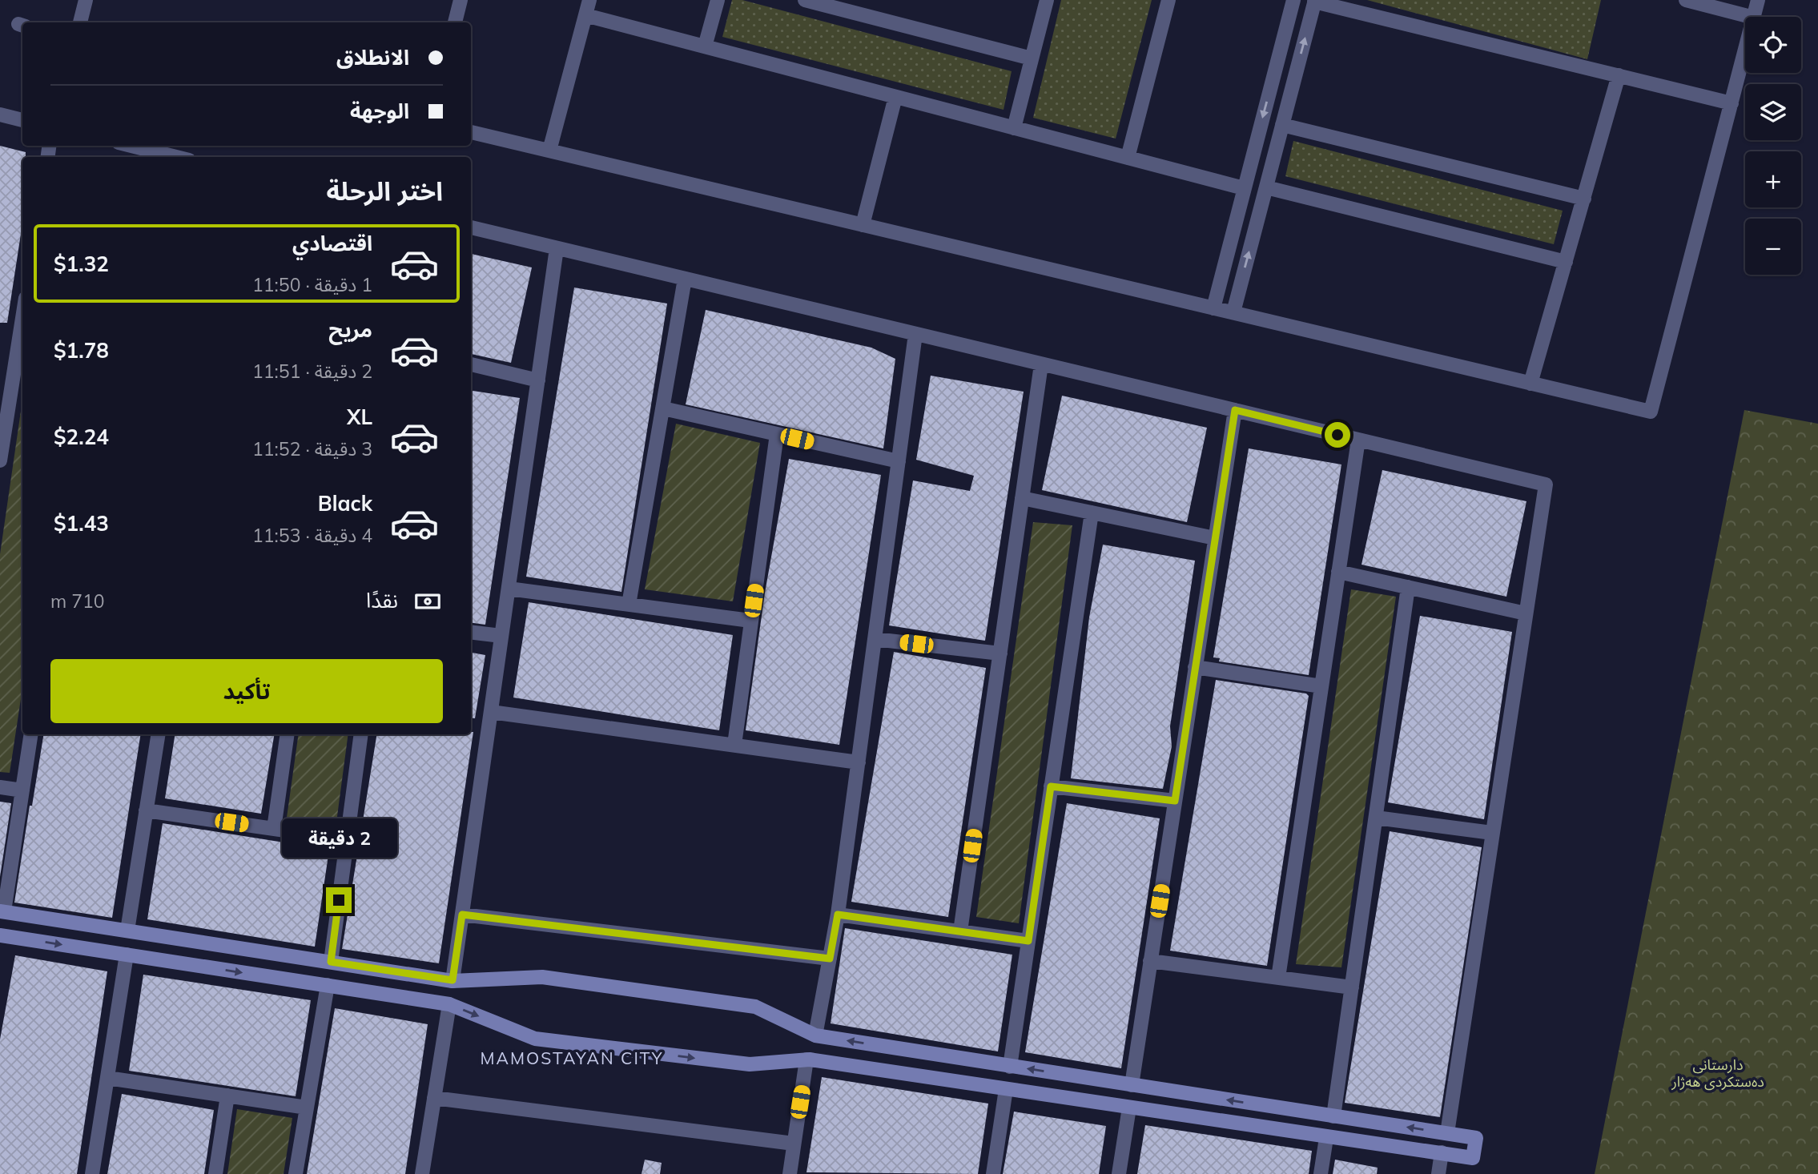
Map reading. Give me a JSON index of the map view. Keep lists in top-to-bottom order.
{
  "districts": ["MAMOSTAYAN CITY"],
  "parks": ["دارستانی دەستکردی هەژار"],
  "page": {
    "map_buttons": ["+", "−"],
    "banner": ["الانطلاق", "الوجهة"],
    "heading": "اختر الرحلة",
    "list": [
      {
        "name": "اقتصادي",
        "note": "1 دقيقة · 11:50",
        "value": "$1.32"
      },
      {
        "name": "مريح",
        "note": "2 دقيقة · 11:51",
        "value": "$1.78"
      },
      {
        "name": "XL",
        "note": "3 دقيقة · 11:52",
        "value": "$2.24"
      },
      {
        "name": "Black",
        "note": "4 دقيقة · 11:53",
        "value": "$1.43"
      }
    ],
    "pay": ["نقدًا", "710 m"],
    "buttons": "تأكيد",
    "bubble": "2 دقيقة"
  }
}
